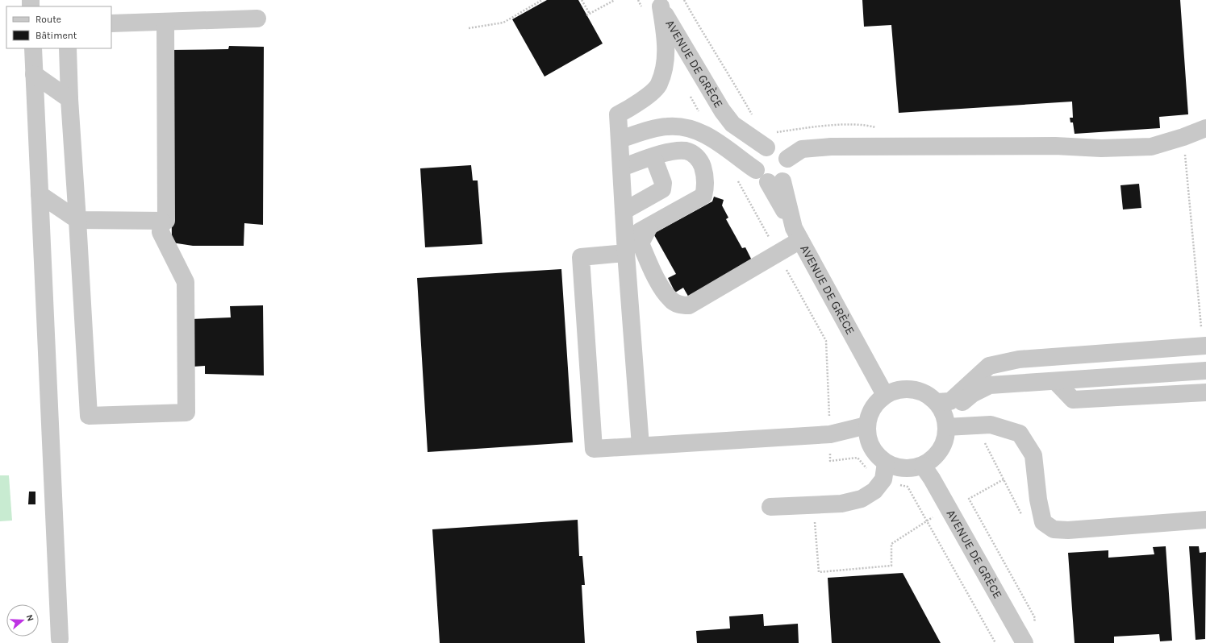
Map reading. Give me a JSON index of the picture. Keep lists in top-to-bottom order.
{
  "streets": {
    "street": ["AVENUE DE GRÈCE"]
  },
  "legend": ["Route", "Bâtiment"],
  "north": "right"
}
